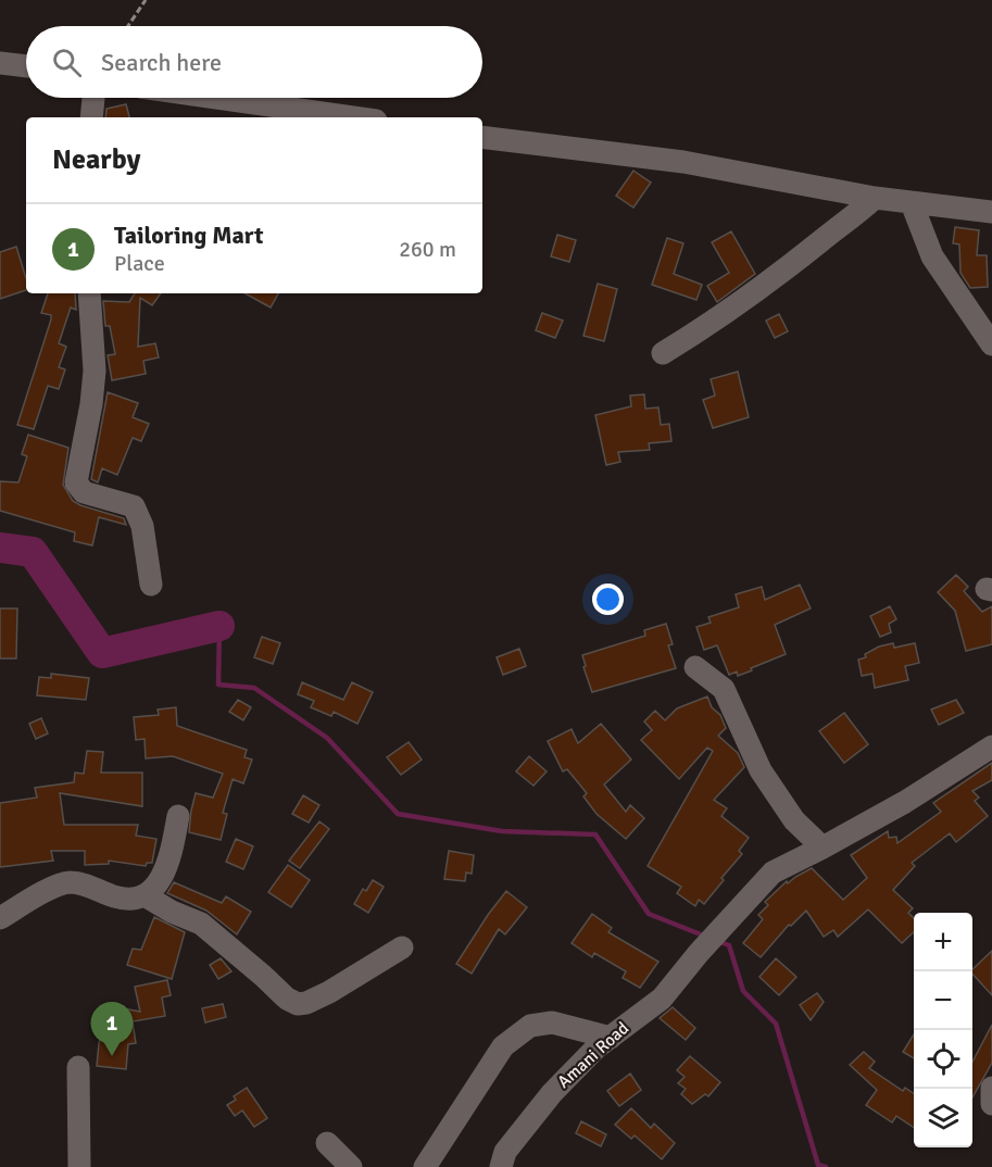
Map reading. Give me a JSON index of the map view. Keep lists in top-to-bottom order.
{
  "streets": {
    "street": ["Amani Road"]
  },
  "page": {
    "search": "Search here",
    "heading": "Nearby",
    "list": [
      {
        "mark": "1",
        "name": "Tailoring Mart",
        "note": "Place",
        "value": "260 m"
      }
    ],
    "map_buttons": ["+", "−"],
    "pins": "1"
  }
}
